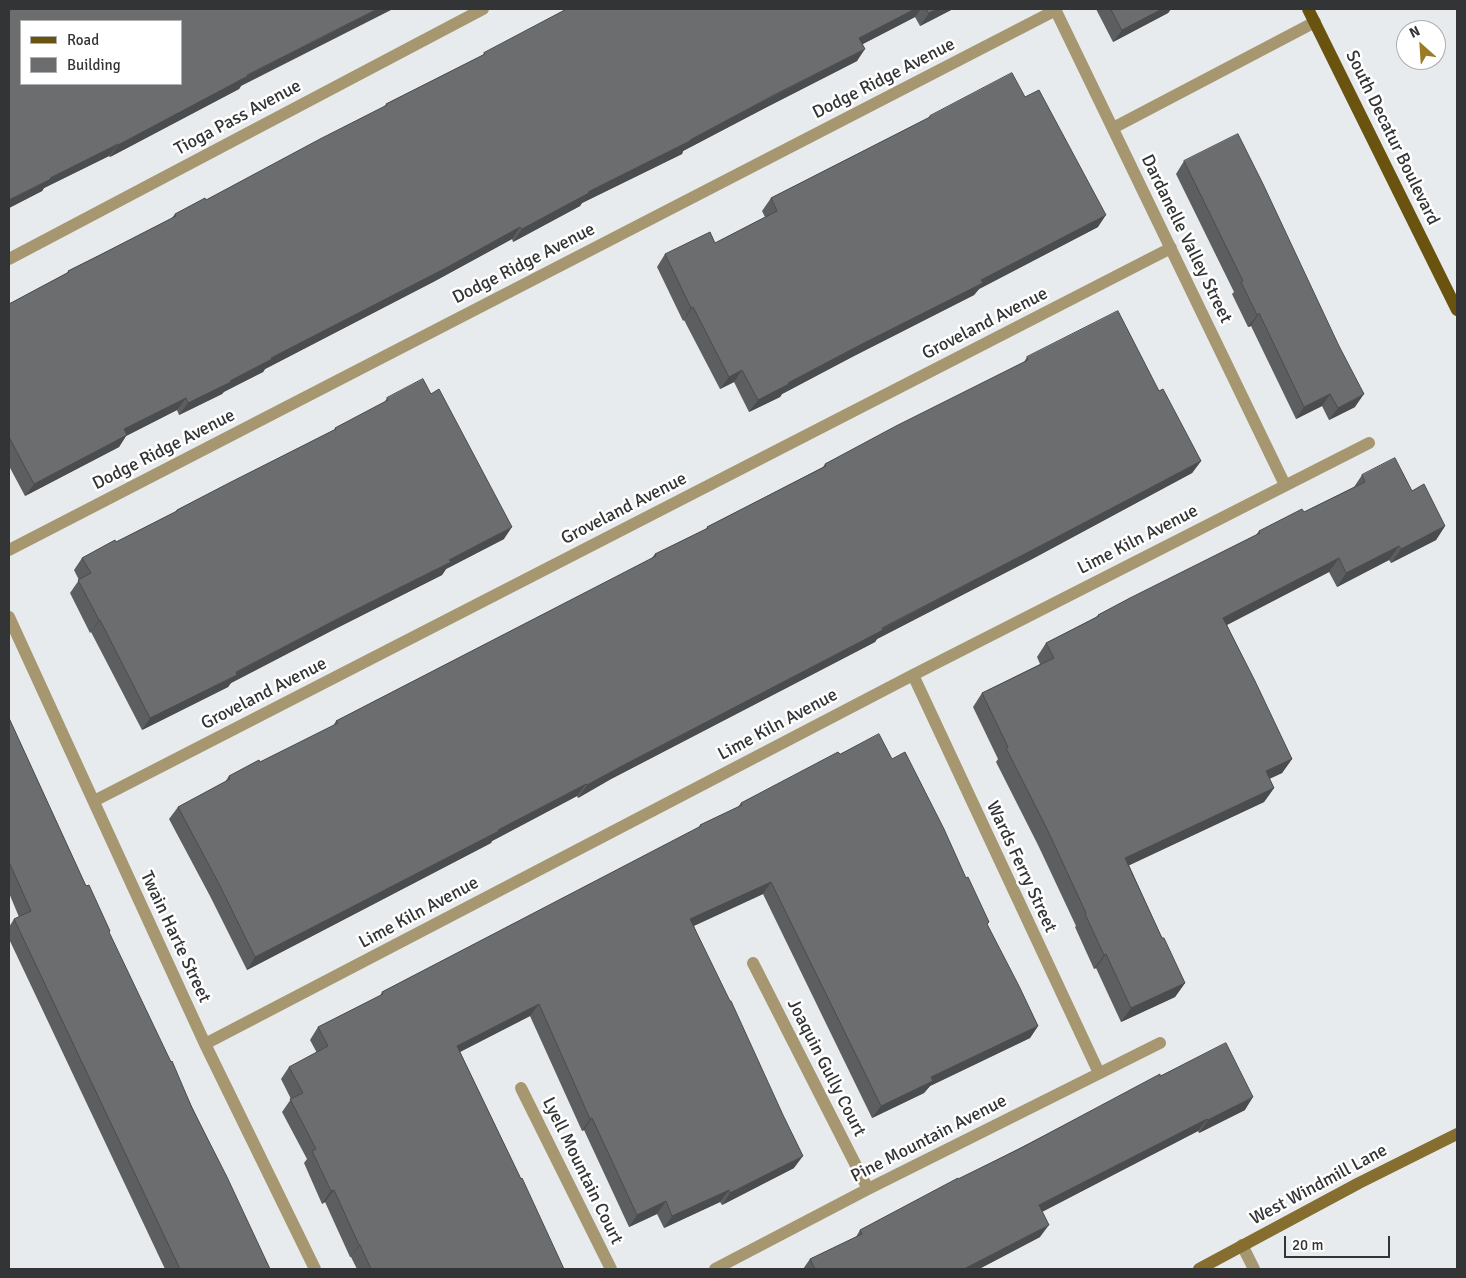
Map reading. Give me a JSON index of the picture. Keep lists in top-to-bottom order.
{
  "streets": {
    "main road": ["South Decatur Boulevard"],
    "street": [
      "Dodge Ridge Avenue",
      "Tioga Pass Avenue",
      "Dardanelle Valley Street",
      "Groveland Avenue",
      "Lime Kiln Avenue",
      "Wards Ferry Street",
      "Twain Harte Street",
      "Joaquin Gully Court",
      "Pine Mountain Avenue",
      "Lyell Mountain Court",
      "West Windmill Lane"
    ]
  },
  "crossings": [
    ["Dodge Ridge Avenue", "Dardanelle Valley Street"],
    ["Dardanelle Valley Street", "Groveland Avenue"],
    ["Dardanelle Valley Street", "Lime Kiln Avenue"],
    ["Groveland Avenue", "Twain Harte Street"],
    ["Lime Kiln Avenue", "Wards Ferry Street"],
    ["Lime Kiln Avenue", "Twain Harte Street"],
    ["Wards Ferry Street", "Pine Mountain Avenue"],
    ["Joaquin Gully Court", "Pine Mountain Avenue"]
  ],
  "legend": ["Road", "Building"],
  "scale_bar": "20 m",
  "north": "top left"
}
